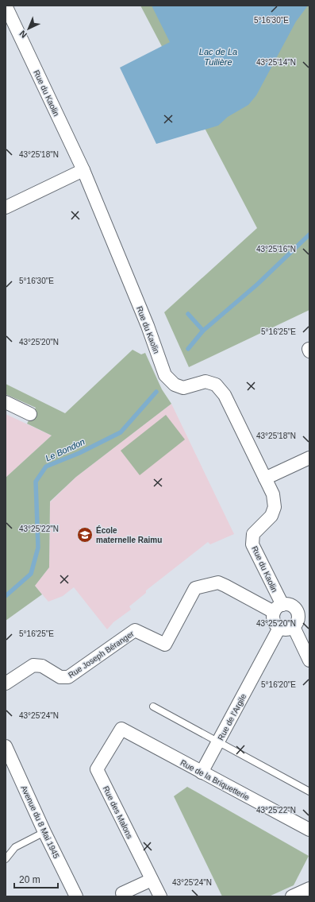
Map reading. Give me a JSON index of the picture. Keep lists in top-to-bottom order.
{
  "streets": {
    "street": [
      "Rue du Kaolin",
      "Rue Joseph Béranger",
      "Rue de l'Argile",
      "Rue de la Briquetterie",
      "Rue des Malons",
      "Avenue du 8 Mai 1945"
    ]
  },
  "crossings": [
    ["Rue du Kaolin", "Rue Joseph Béranger"],
    ["Rue du Kaolin", "Rue de l'Argile"],
    ["Rue Joseph Béranger", "Rue de l'Argile"],
    ["Rue de l'Argile", "Rue de la Briquetterie"],
    ["Rue de la Briquetterie", "Rue des Malons"]
  ],
  "water": ["Lac de La Tuilière", "Le Bondon"],
  "places": {
    "school or university": ["École maternelle Raimu"]
  },
  "scale_bar": "20 m",
  "north": "bottom left",
  "coordinates": [
    "5°16'30\"E",
    "43°25'14\"N",
    "43°25'18\"N",
    "43°25'16\"N",
    "5°16'25\"E",
    "43°25'20\"N",
    "43°25'22\"N",
    "5°16'20\"E",
    "43°25'24\"N"
  ]
}
